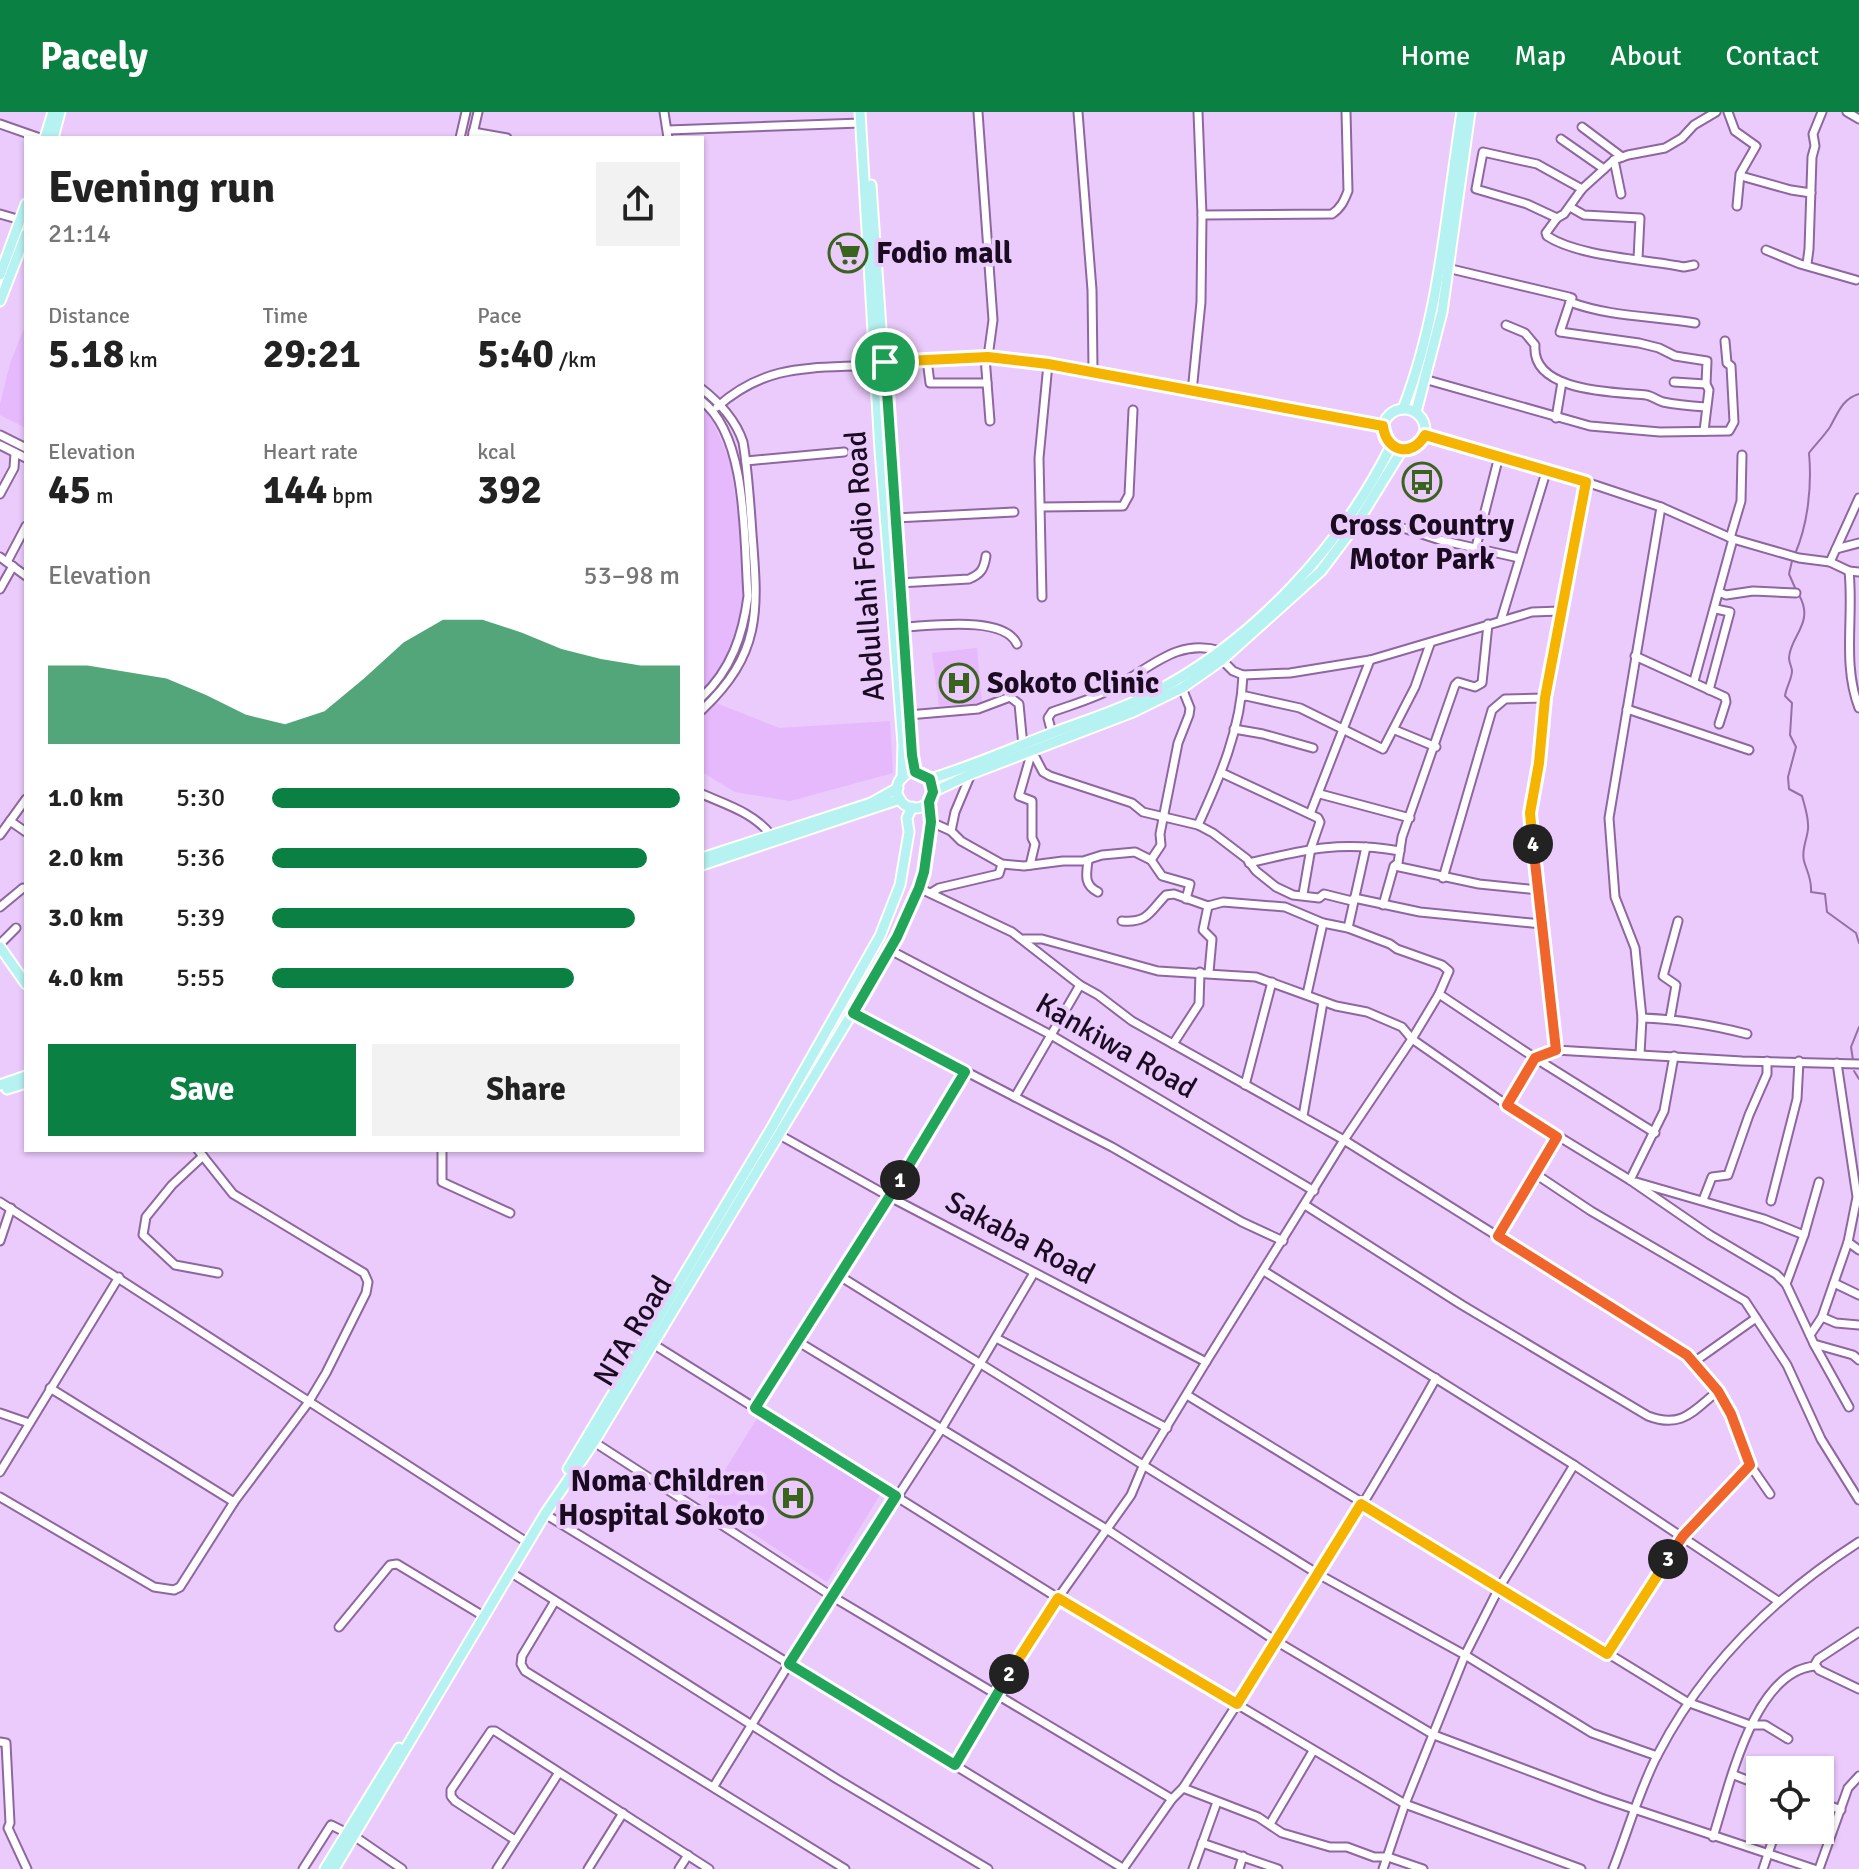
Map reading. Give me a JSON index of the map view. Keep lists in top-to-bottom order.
{
  "streets": {
    "main road": ["Abdullahi Fodio Road", "NTA Road"],
    "street": ["Kankiwa Road", "Sakaba Road"]
  },
  "crossings": [
    ["Abdullahi Fodio Road", "NTA Road"],
    ["Kankiwa Road", "NTA Road"],
    ["Sakaba Road", "NTA Road"]
  ],
  "places": {
    "supermarket": ["Fodio mall"],
    "bus stop": ["Cross Country Motor Park"],
    "hospital": ["Sokoto Clinic", "Noma Children Hospital Sokoto"]
  },
  "page": {
    "header": "Pacely",
    "nav": [
      "Home",
      "Map",
      "About",
      "Contact"
    ],
    "heading": ["Evening run", "21:14"],
    "stats": [
      ["Distance", "5.18 km"],
      ["Time", "29:21"],
      ["Pace", "5:40 /km"],
      ["Elevation", "45 m"],
      ["Heart rate", "144 bpm"],
      ["kcal", "392"]
    ],
    "chart": ["Elevation", "53–98 m"],
    "list": [
      {
        "name": "1.0 km",
        "note": "5:30"
      },
      {
        "name": "2.0 km",
        "note": "5:36"
      },
      {
        "name": "3.0 km",
        "note": "5:39"
      },
      {
        "name": "4.0 km",
        "note": "5:55"
      }
    ],
    "pins": [
      "4",
      "1",
      "3",
      "2"
    ],
    "buttons": ["Save", "Share"]
  }
}
